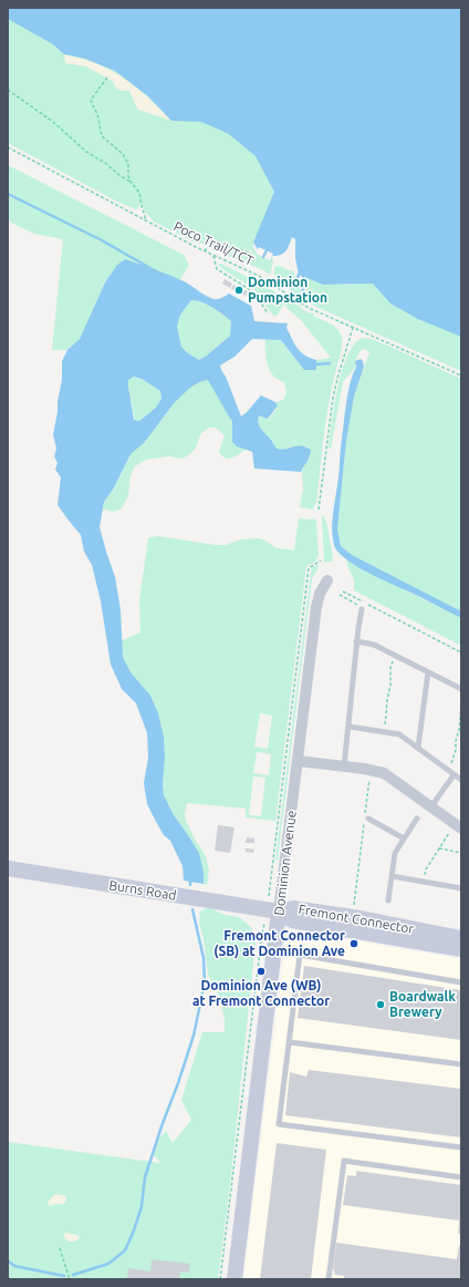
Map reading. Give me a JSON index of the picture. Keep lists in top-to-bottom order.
{
  "streets": {
    "main road": ["Dominion Avenue", "Burns Road", "Fremont Connector"],
    "path": ["Poco Trail/TCT"]
  },
  "crossings": [
    ["Dominion Avenue", "Burns Road"],
    ["Dominion Avenue", "Fremont Connector"],
    ["Burns Road", "Fremont Connector"]
  ],
  "places": [
    "Dominion Pumpstation",
    "Fremont Connector (SB) at Dominion Ave",
    "Dominion Ave (WB) at Fremont Connector",
    "Boardwalk Brewery"
  ]
}
